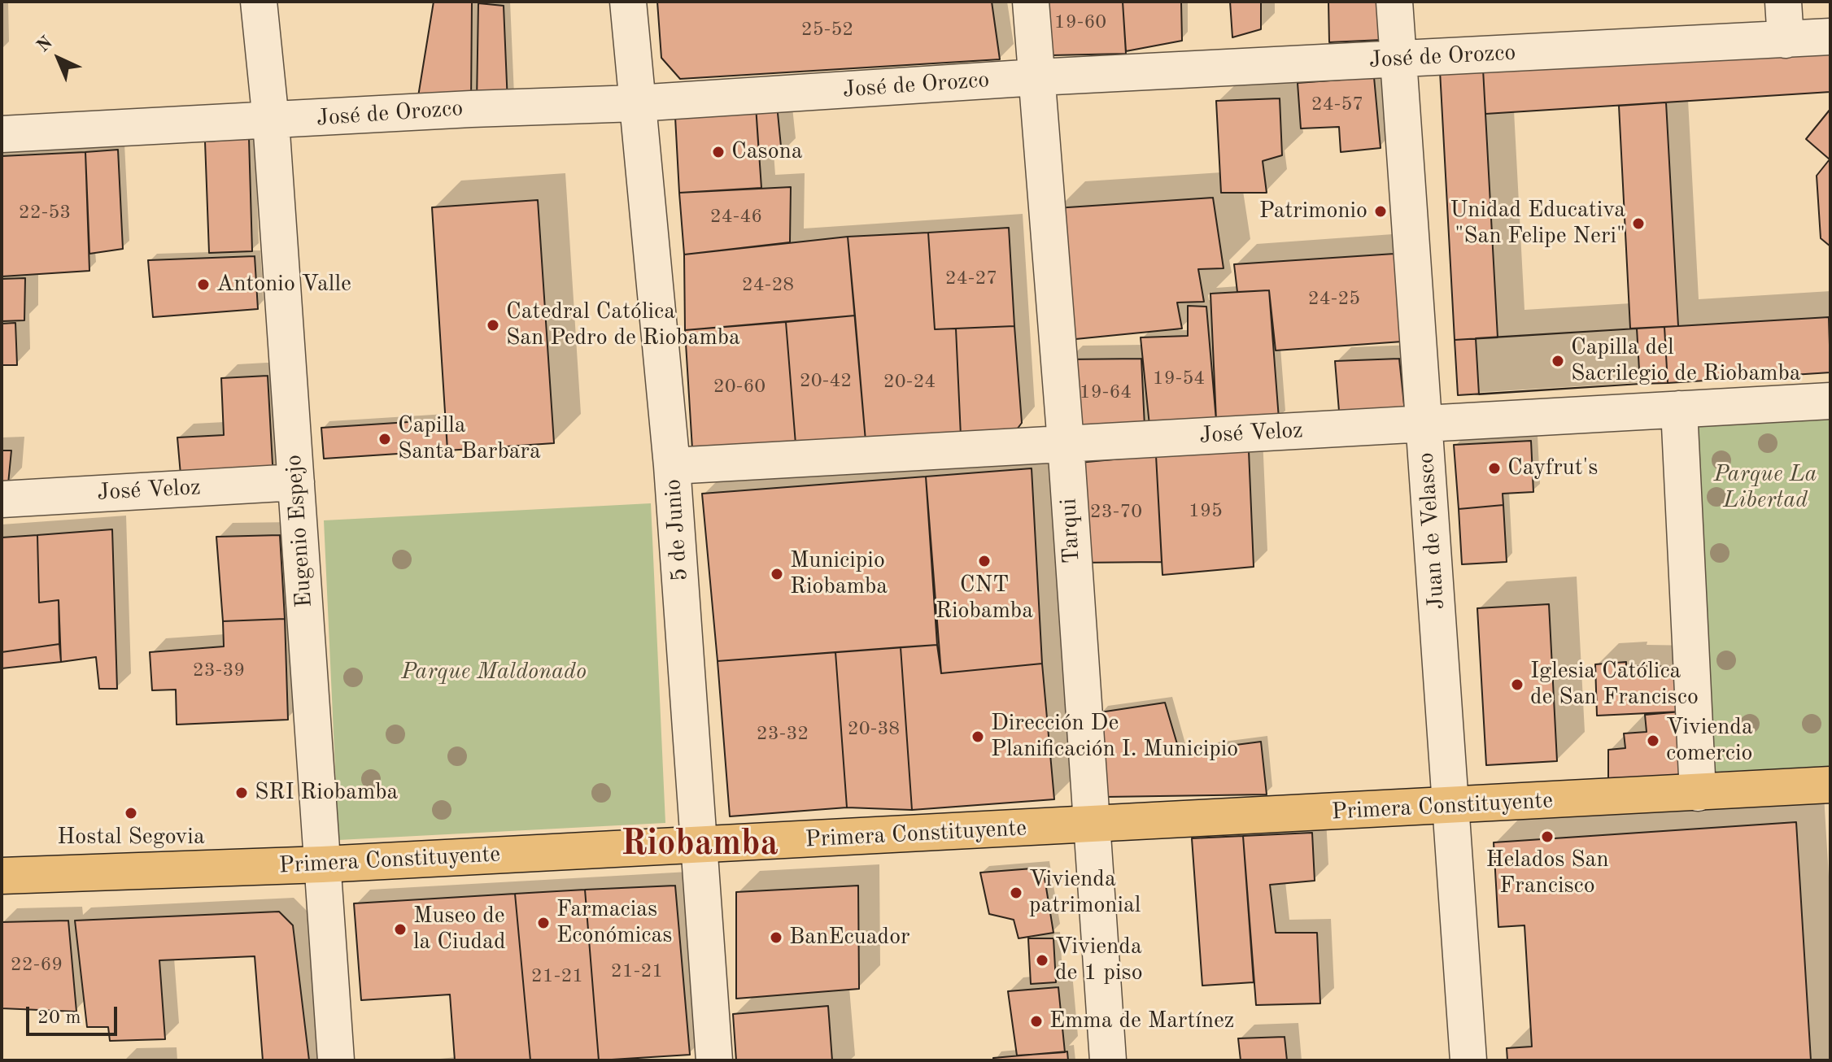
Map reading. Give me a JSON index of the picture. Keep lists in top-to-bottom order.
{
  "streets": {
    "main road": ["Primera Constituyente"],
    "street": [
      "José de Orozco",
      "José Veloz",
      "5 de Junio",
      "Eugenio Espejo",
      "Tarqui",
      "Juan de Velasco"
    ]
  },
  "crossings": [
    ["José de Orozco", "5 de Junio"],
    ["José de Orozco", "Eugenio Espejo"],
    ["José de Orozco", "Tarqui"],
    ["José de Orozco", "Juan de Velasco"],
    ["José Veloz", "5 de Junio"],
    ["José Veloz", "Eugenio Espejo"],
    ["José Veloz", "Tarqui"],
    ["José Veloz", "Juan de Velasco"],
    ["5 de Junio", "Primera Constituyente"],
    ["Eugenio Espejo", "Primera Constituyente"],
    ["Tarqui", "Primera Constituyente"],
    ["Juan de Velasco", "Primera Constituyente"]
  ],
  "districts": ["Riobamba"],
  "parks": ["Parque La Libertad", "Parque Maldonado"],
  "places": [
    "Casona",
    "Patrimonio",
    "Unidad Educativa \"San Felipe Neri\"",
    "Antonio Valle",
    "Catedral Católica San Pedro de Riobamba",
    "Capilla del Sacrilegio de Riobamba",
    "Capilla Santa Barbara",
    "Cayfrut's",
    "CNT Riobamba",
    "Municipio Riobamba",
    "Iglesia Católica de San Francisco",
    "Dirección De Planificación I. Municipio",
    "Vivienda comercio",
    "SRI Riobamba",
    "Hostal Segovia",
    "Helados San Francisco",
    "Vivienda patrimonial",
    "Farmacias Económicas",
    "Museo de la Ciudad",
    "BanEcuador",
    "Vivienda de 1 piso",
    "Emma de Martínez"
  ],
  "house_numbers": [
    "19-60",
    "25-52",
    "24-57",
    "22-53",
    "24-46",
    "24-27",
    "24-28",
    "24-25",
    "19-54",
    "20-42",
    "20-24",
    "20-60",
    "19-64",
    "195",
    "23-70",
    "23-39",
    "20-38",
    "23-32",
    "22-69",
    "21-21",
    "21-21"
  ],
  "scale_bar": "20 m",
  "north": "top left"
}
